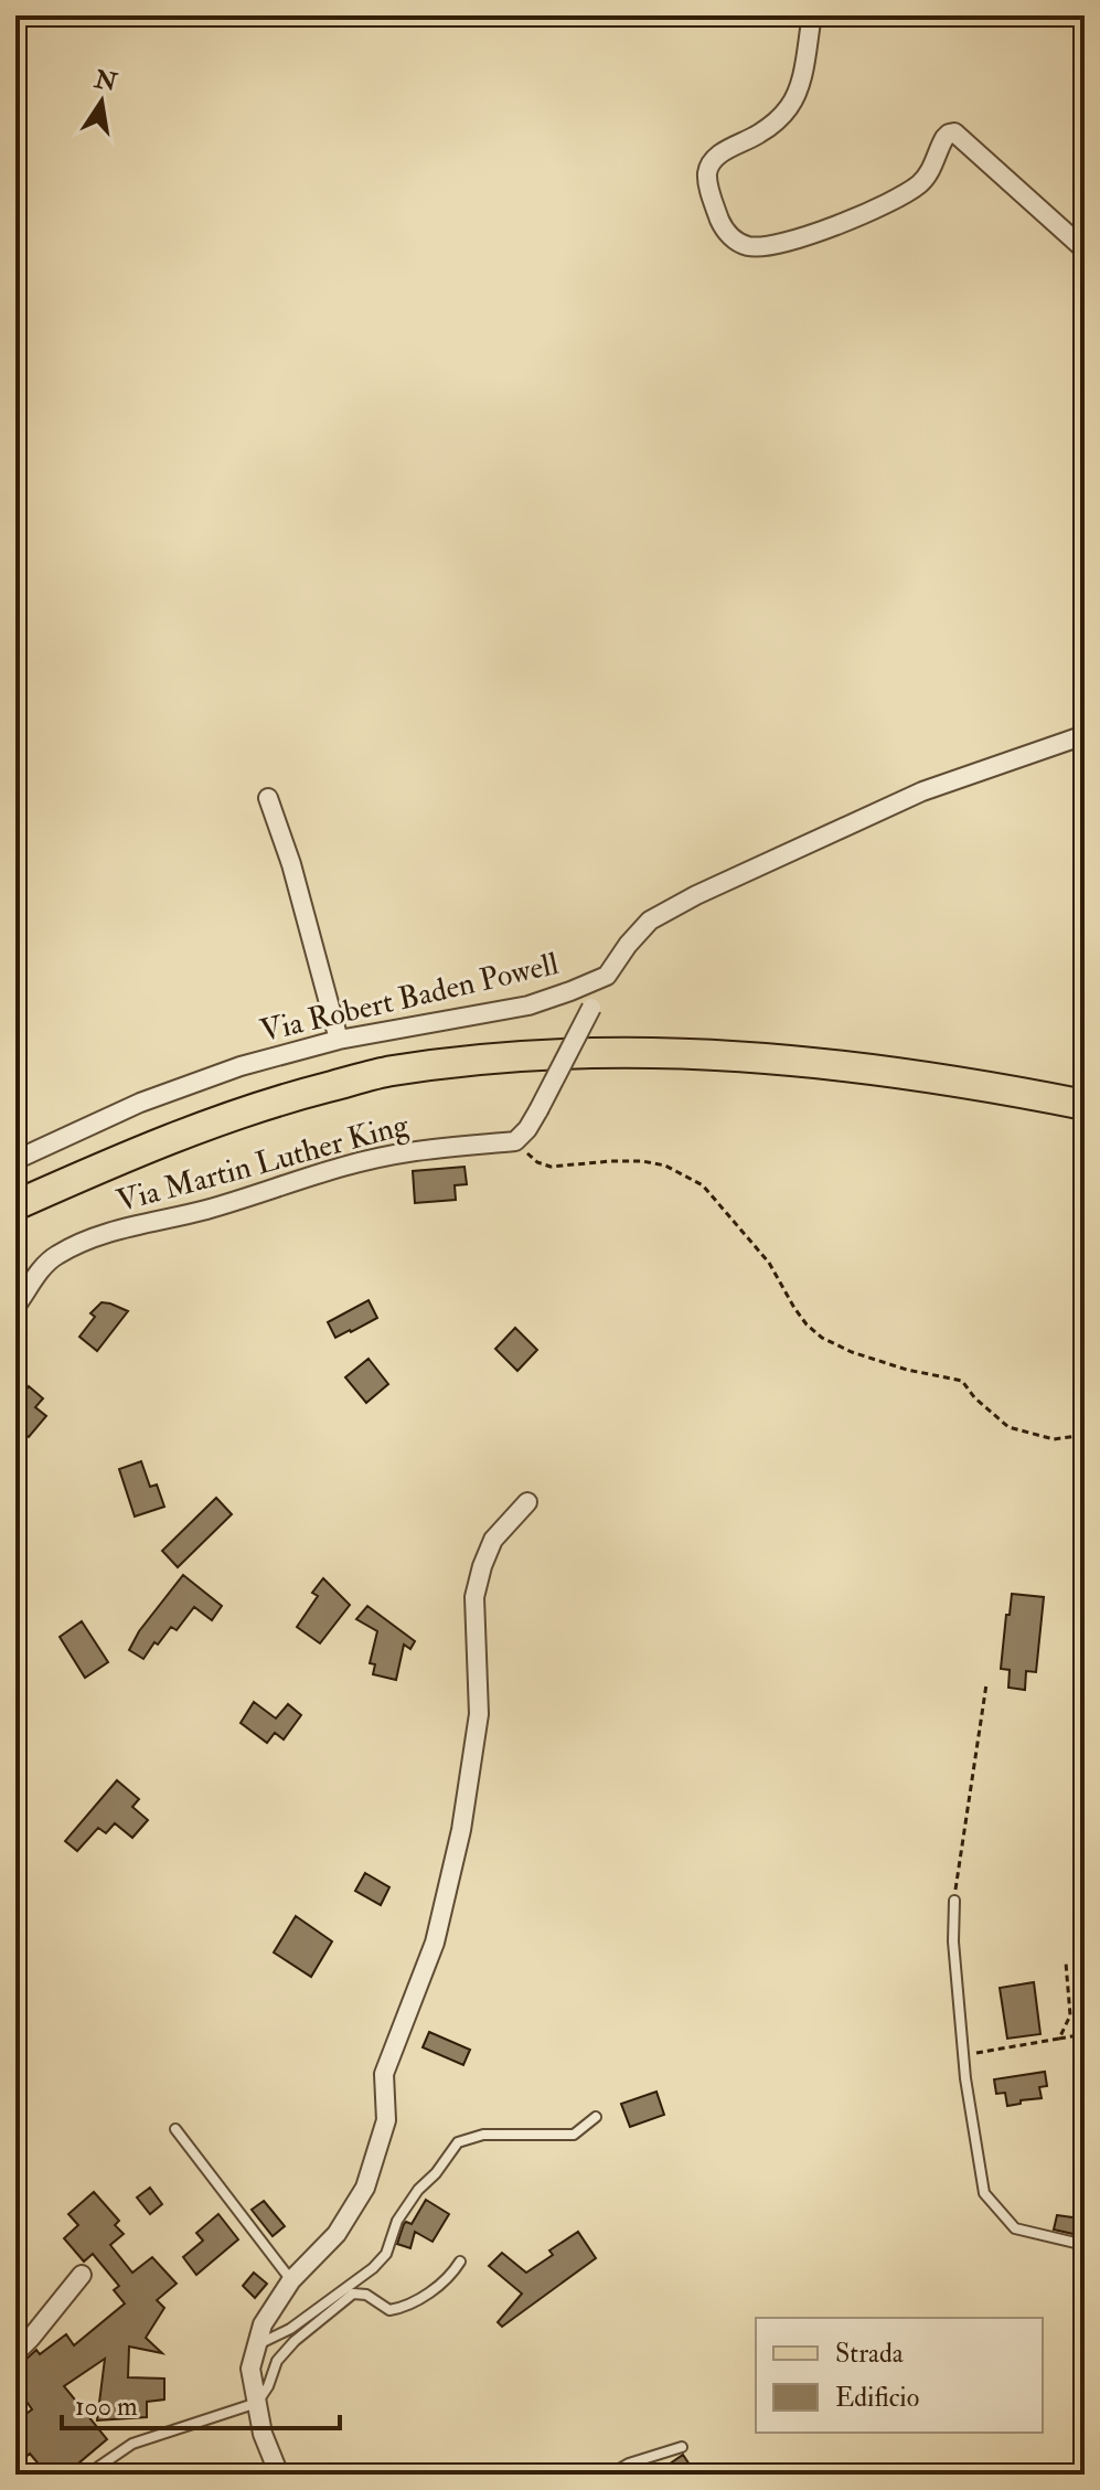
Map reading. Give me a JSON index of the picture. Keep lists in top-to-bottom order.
{
  "streets": {
    "street": ["Via Robert Baden Powell", "Via Martin Luther King"]
  },
  "legend": ["Strada", "Edificio"],
  "scale_bar": "100 m",
  "north": "top"
}
